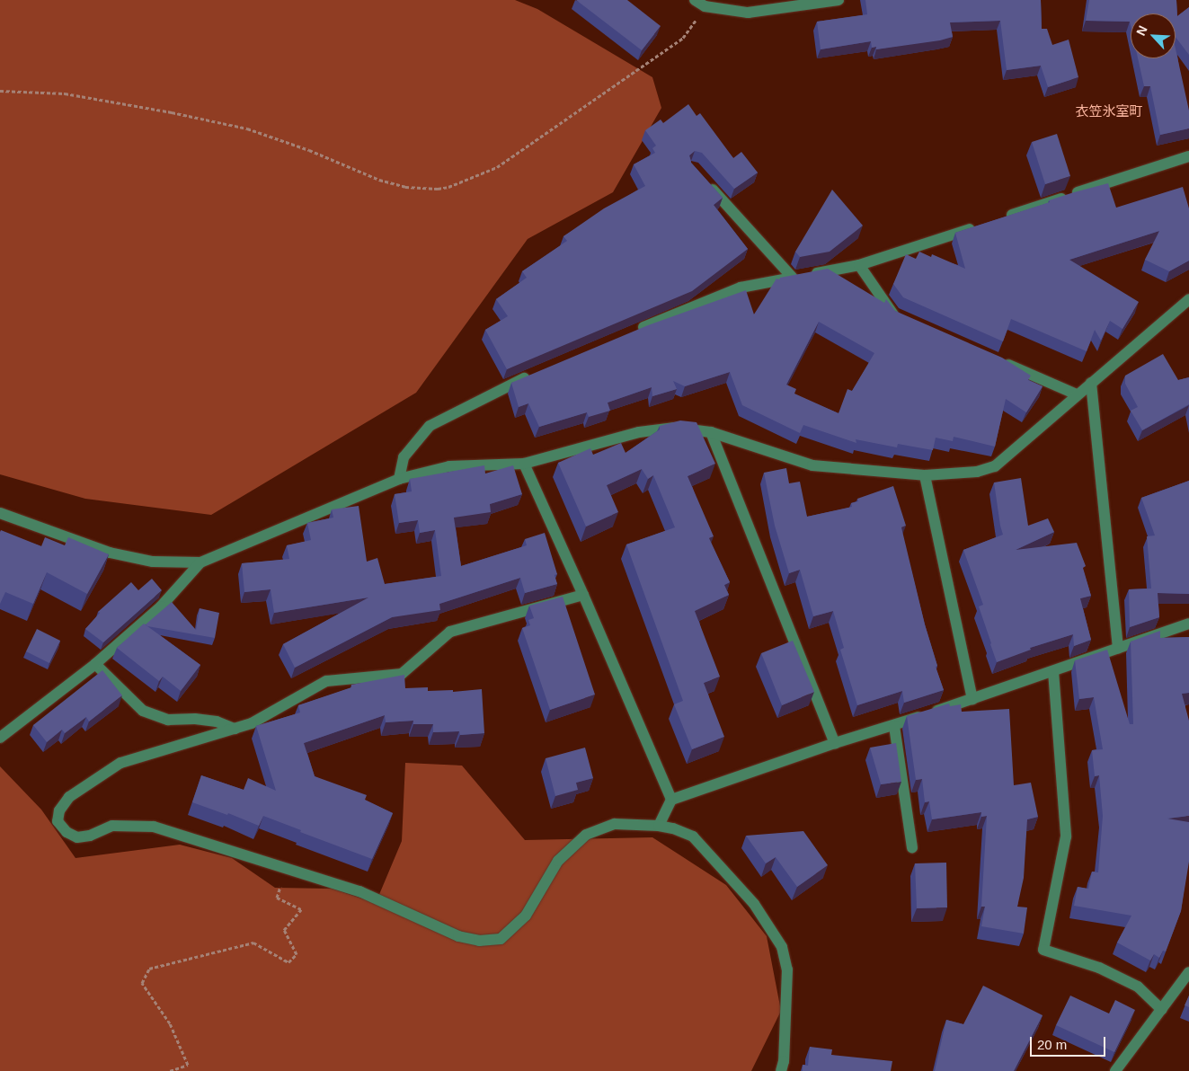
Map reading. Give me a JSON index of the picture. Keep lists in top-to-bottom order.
{
  "districts": ["衣笠氷室町"],
  "scale_bar": "20 m",
  "north": "top left"
}
